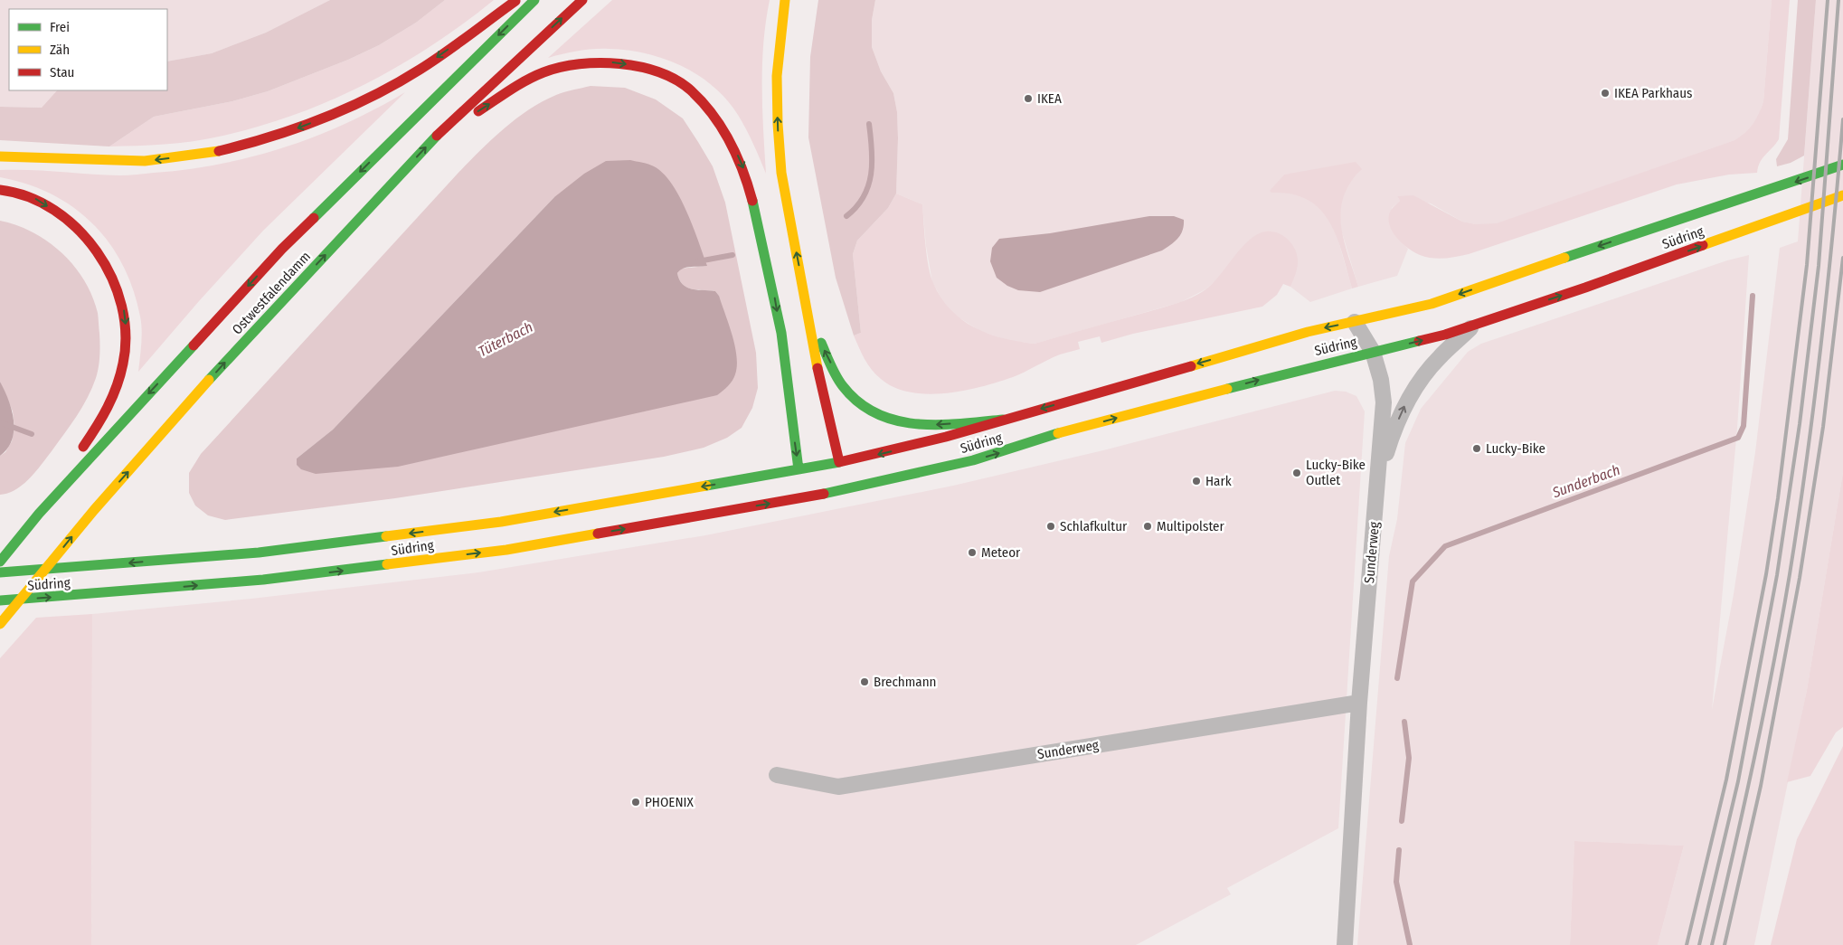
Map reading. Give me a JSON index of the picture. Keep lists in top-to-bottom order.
{
  "streets": {
    "main road": ["Südring", "Ostwestfalendamm"],
    "street": ["Sunderweg"]
  },
  "crossings": [
    ["Südring", "Sunderweg"]
  ],
  "water": ["Tüterbach", "Sunderbach"],
  "places": [
    "IKEA Parkhaus",
    "IKEA",
    "Lucky-Bike",
    "Lucky-Bike Outlet",
    "Hark",
    "Schlafkultur",
    "Multipolster",
    "Meteor",
    "Brechmann",
    "PHOENIX"
  ],
  "legend": ["Frei", "Zäh", "Stau"]
}
